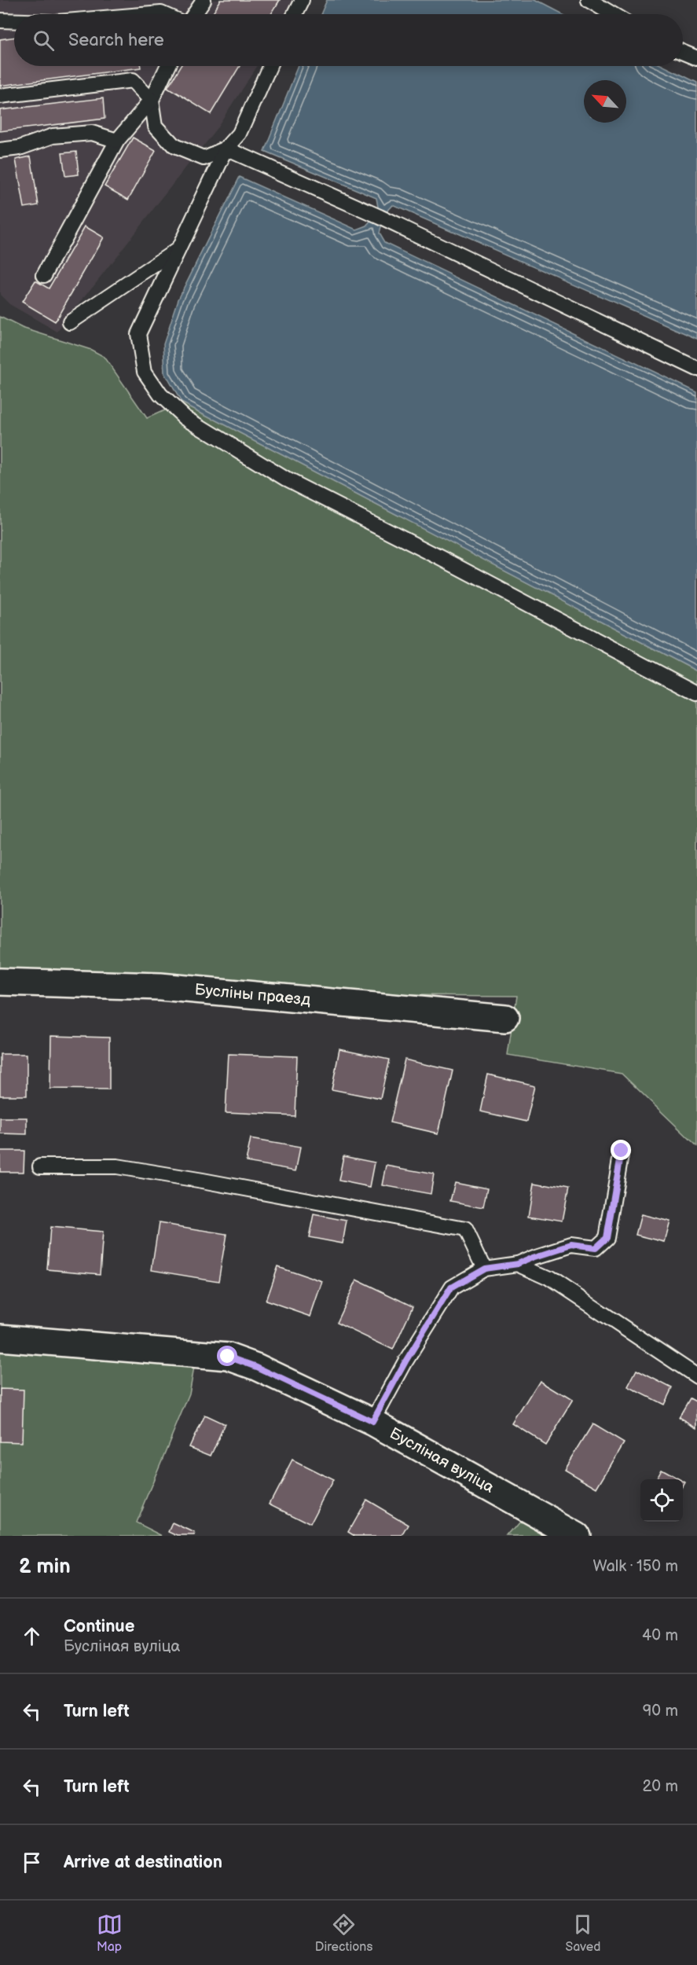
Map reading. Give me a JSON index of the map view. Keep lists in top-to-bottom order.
{
  "streets": {
    "street": ["Бусліны праезд", "Бусліная вуліца"]
  },
  "north": "top left",
  "page": {
    "search": "Search here",
    "heading": ["2 min", "Walk · 150 m"],
    "list": [
      ["Continue", "Бусліная вуліца", "40 m"],
      ["Turn left", "90 m"],
      ["Turn left", "20 m"],
      "Arrive at destination"
    ],
    "nav": ["Map", "Directions", "Saved"]
  }
}
